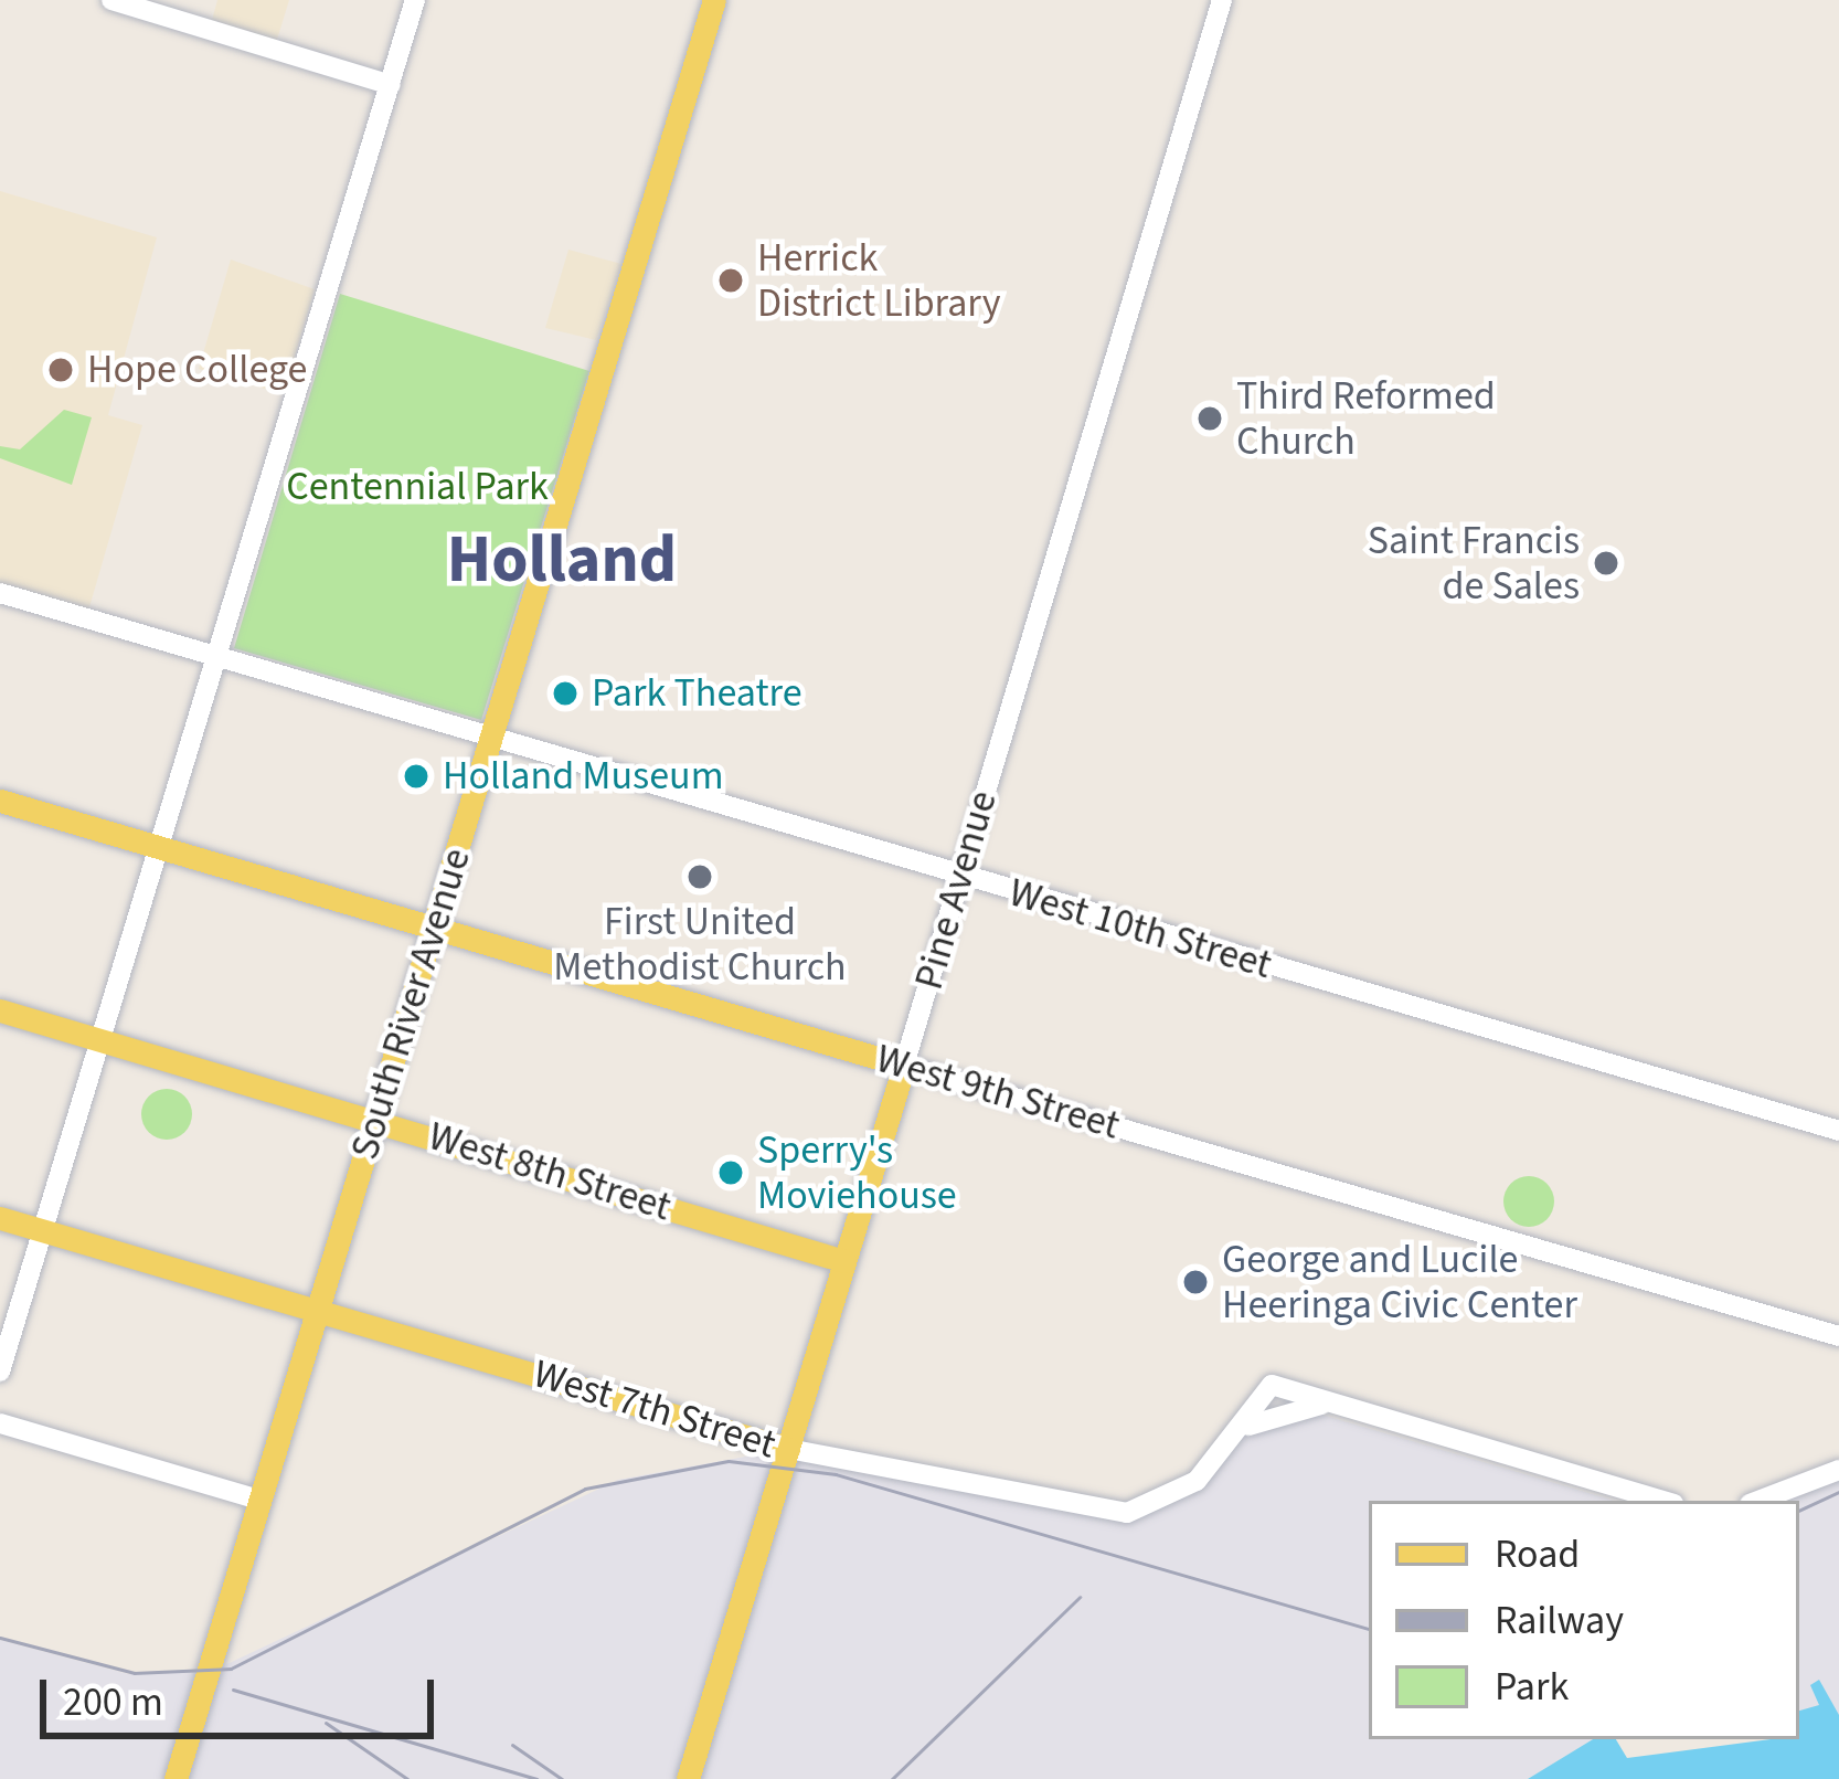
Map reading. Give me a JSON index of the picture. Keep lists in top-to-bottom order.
{
  "streets": {
    "main road": [
      "Pine Avenue",
      "South River Avenue",
      "West 9th Street",
      "West 8th Street",
      "West 7th Street"
    ],
    "street": ["West 10th Street"]
  },
  "crossings": [
    ["Pine Avenue", "West 10th Street"],
    ["Pine Avenue", "West 9th Street"],
    ["Pine Avenue", "West 8th Street"],
    ["Pine Avenue", "West 7th Street"],
    ["West 10th Street", "South River Avenue"],
    ["South River Avenue", "West 9th Street"],
    ["South River Avenue", "West 8th Street"],
    ["South River Avenue", "West 7th Street"]
  ],
  "districts": ["Holland"],
  "parks": ["Centennial Park"],
  "places": [
    "Herrick District Library",
    "Hope College",
    "Third Reformed Church",
    "Saint Francis de Sales",
    "Park Theatre",
    "Holland Museum",
    "First United Methodist Church",
    "Sperry's Moviehouse",
    "George and Lucile Heeringa Civic Center"
  ],
  "legend": ["Road", "Railway", "Park"],
  "scale_bar": "200 m"
}
